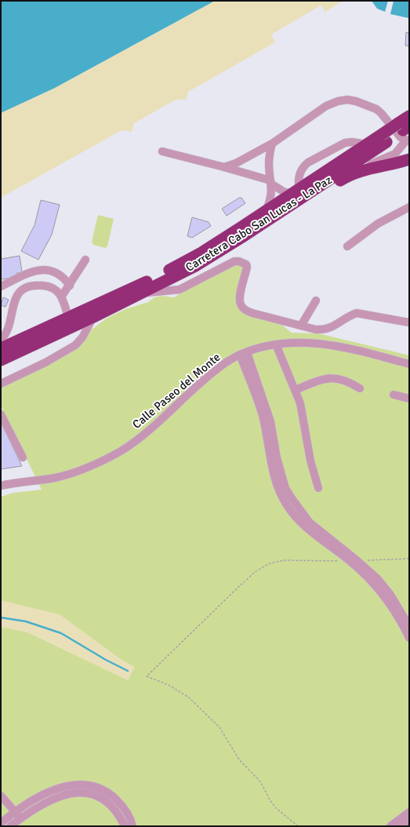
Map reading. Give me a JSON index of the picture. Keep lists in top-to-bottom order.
{
  "streets": {
    "highway": ["Carretera Cabo San Lucas - La Paz"],
    "street": ["Calle Paseo del Monte"]
  }
}
